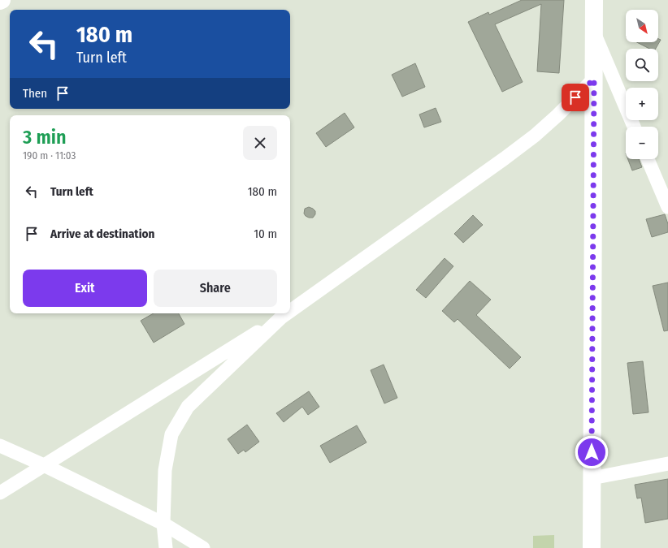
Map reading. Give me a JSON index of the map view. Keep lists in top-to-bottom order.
{
  "north": "bottom right",
  "page": {
    "map_buttons": ["+", "−"],
    "turn": ["180 m", "Turn left"],
    "then": "Then",
    "heading": ["3 min", "190 m · 11:03"],
    "list": [
      {
        "name": "Turn left",
        "value": "180 m"
      },
      {
        "name": "Arrive at destination",
        "value": "10 m"
      }
    ],
    "buttons": ["Exit", "Share"]
  }
}
